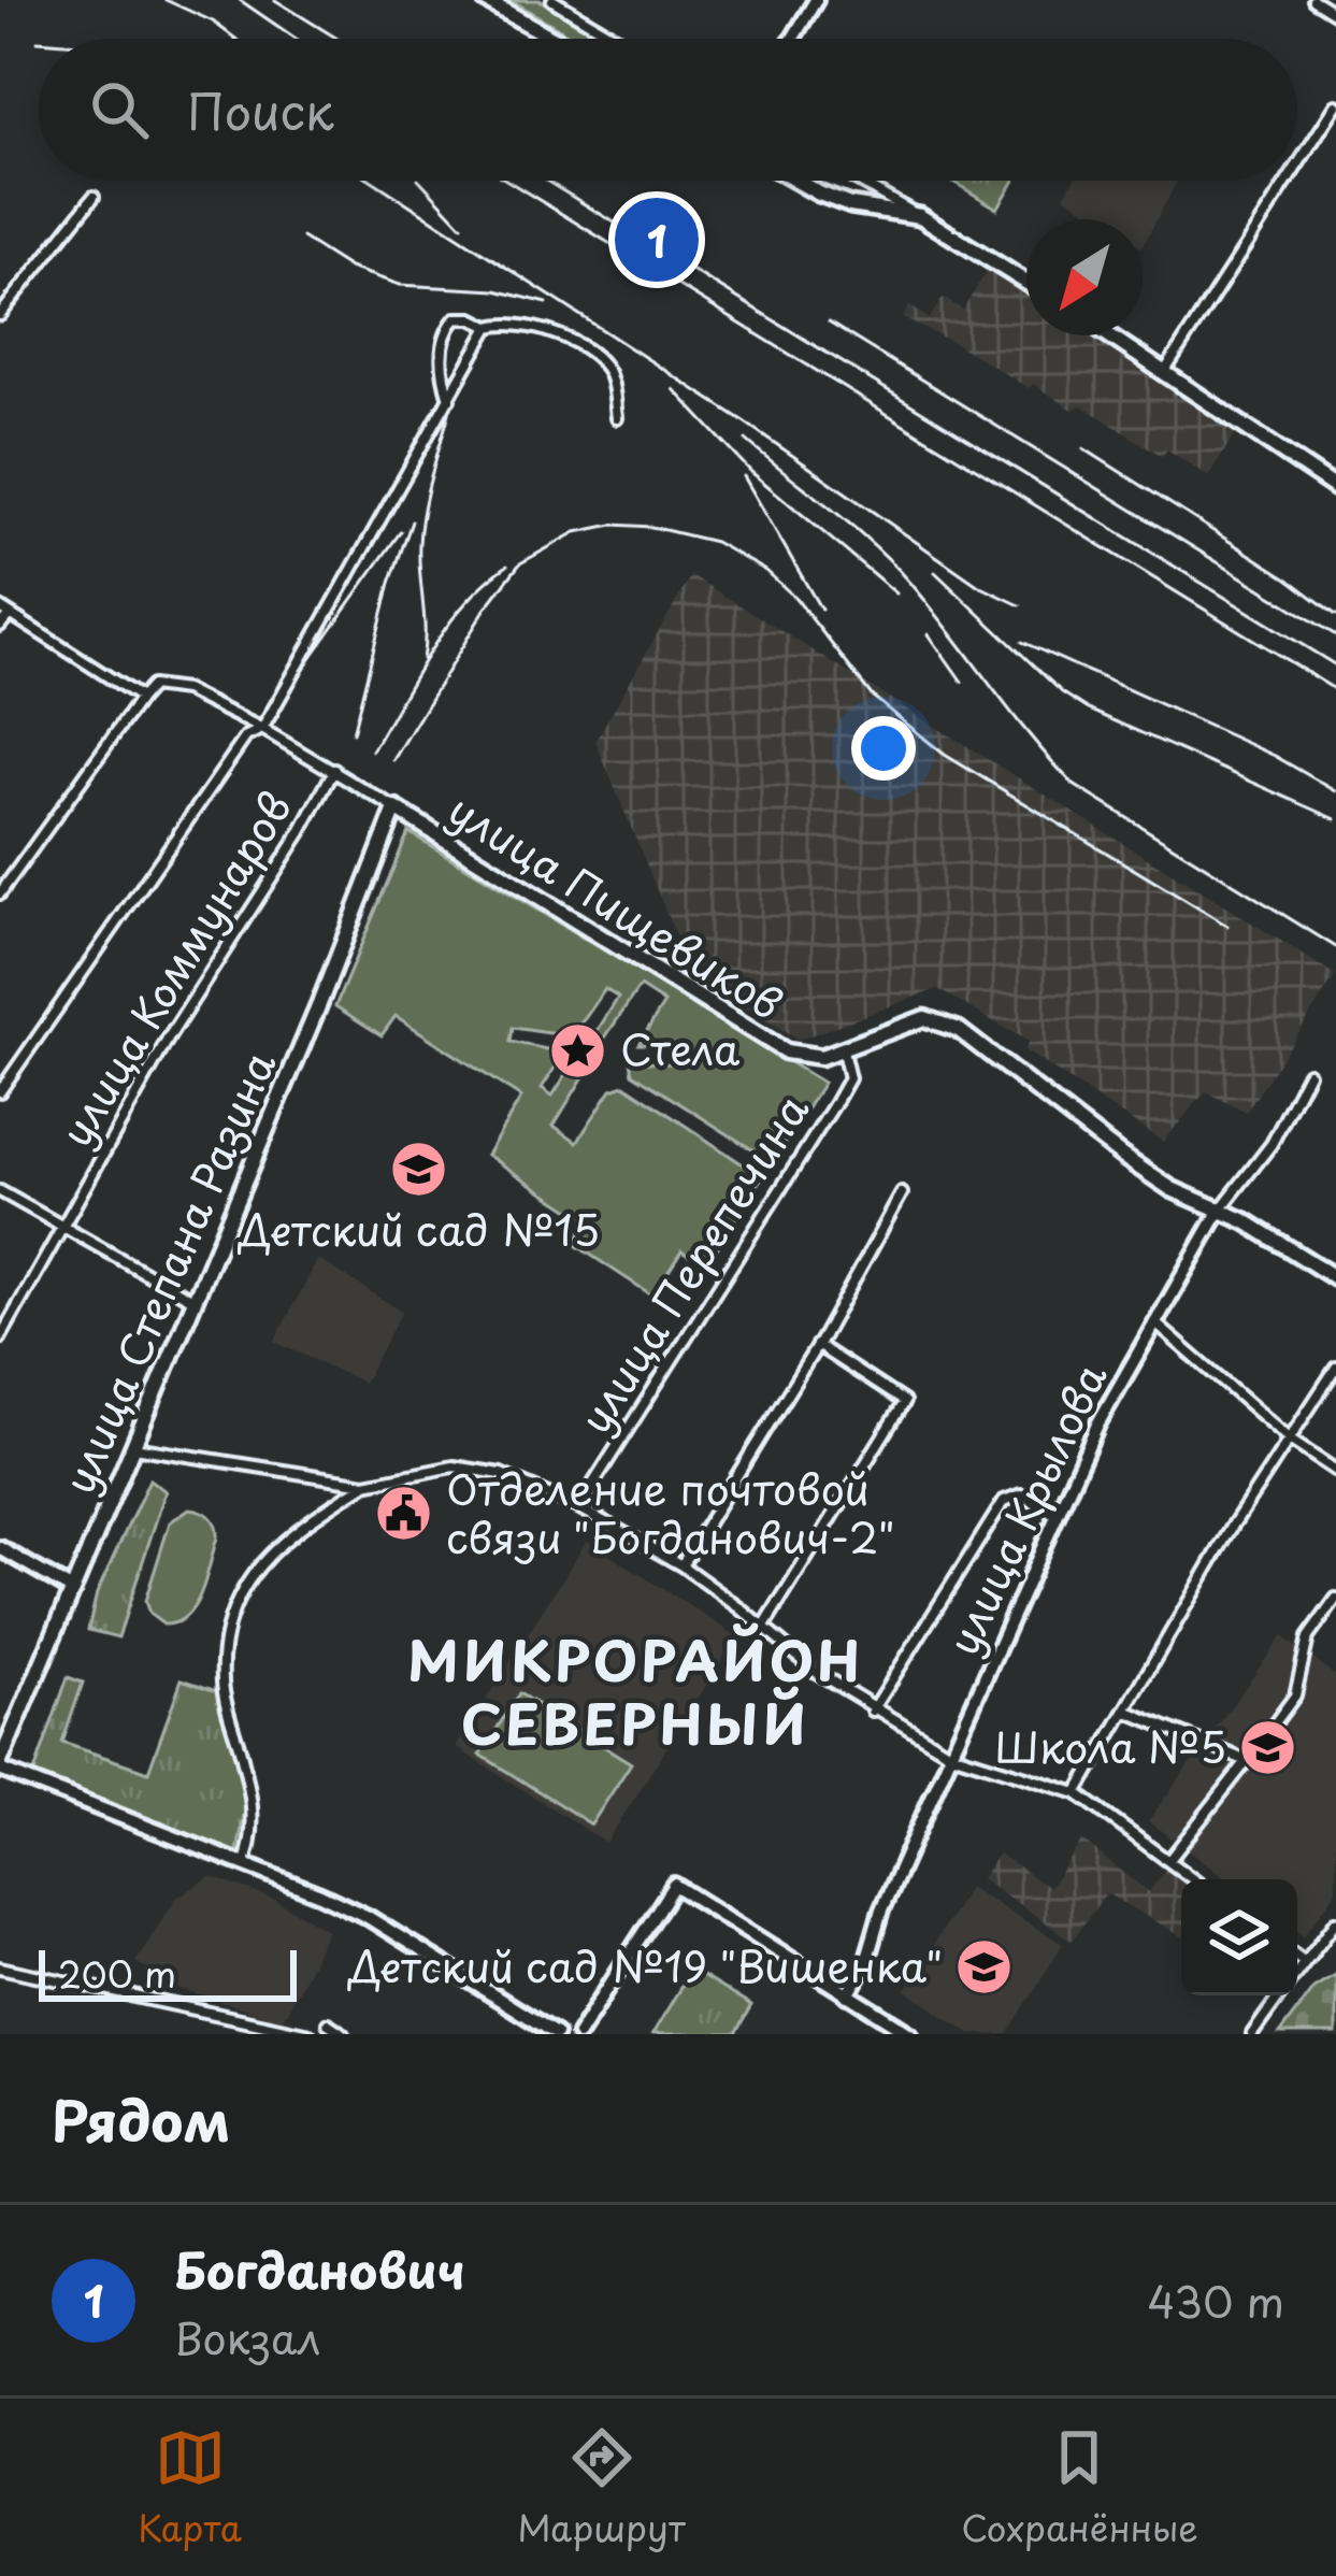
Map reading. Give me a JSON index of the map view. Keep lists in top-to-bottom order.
{
  "streets": {
    "main road": ["улица Пищевиков", "улица Степана Разина"],
    "street": ["улица Коммунаров", "улица Перепечина", "улица Крылова"]
  },
  "crossings": [
    ["улица Пищевиков", "улица Коммунаров"],
    ["улица Пищевиков", "улица Перепечина"],
    ["улица Пищевиков", "улица Степана Разина"],
    ["улица Пищевиков", "улица Крылова"]
  ],
  "districts": ["МИКРОРАЙОН СЕВЕРНЫЙ"],
  "places": {
    "place": ["Стела"],
    "school or university": ["Детский сад №15", "Школа №5", "Детский сад №19 \"Вишенка\""],
    "public building": ["Отделение почтовой связи \"Богданович-2\""]
  },
  "scale_bar": "200 m",
  "north": "bottom left",
  "page": {
    "search": "Поиск",
    "pins": "1",
    "scale": "200 m",
    "heading": "Рядом",
    "list": [
      {
        "mark": "1",
        "name": "Богданович",
        "note": "Вокзал",
        "value": "430 m"
      }
    ],
    "nav": ["Карта", "Маршрут", "Сохранённые"]
  }
}
